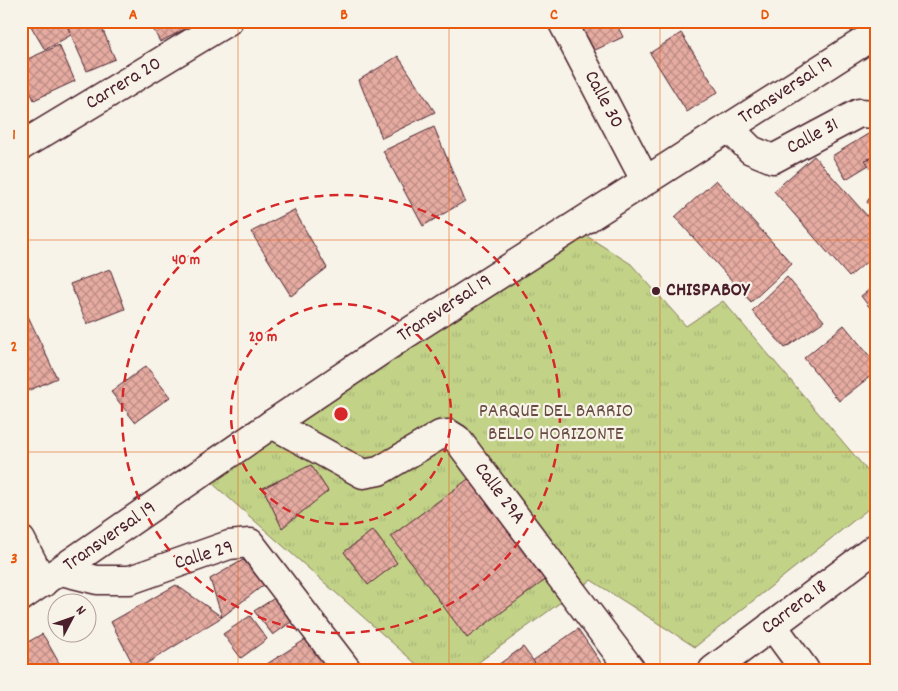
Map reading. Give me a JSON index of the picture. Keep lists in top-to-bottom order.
{
  "streets": {
    "street": [
      "Carrera 20",
      "Transversal 19",
      "Calle 30",
      "Calle 31",
      "Calle 29A",
      "Calle 29",
      "Carrera 18"
    ]
  },
  "crossings": [
    ["Transversal 19", "Calle 30"],
    ["Transversal 19", "Calle 31"],
    ["Transversal 19", "Calle 29A"],
    ["Transversal 19", "Calle 29"]
  ],
  "parks": ["PARQUE DEL BARRIO BELLO HORIZONTE"],
  "places": ["CHISPABOY"],
  "north": "top right",
  "grid": {
    "columns": [
      "A",
      "B",
      "C",
      "D"
    ],
    "rows": ["1", "2", "3"]
  },
  "rings": ["40 m", "20 m"]
}
